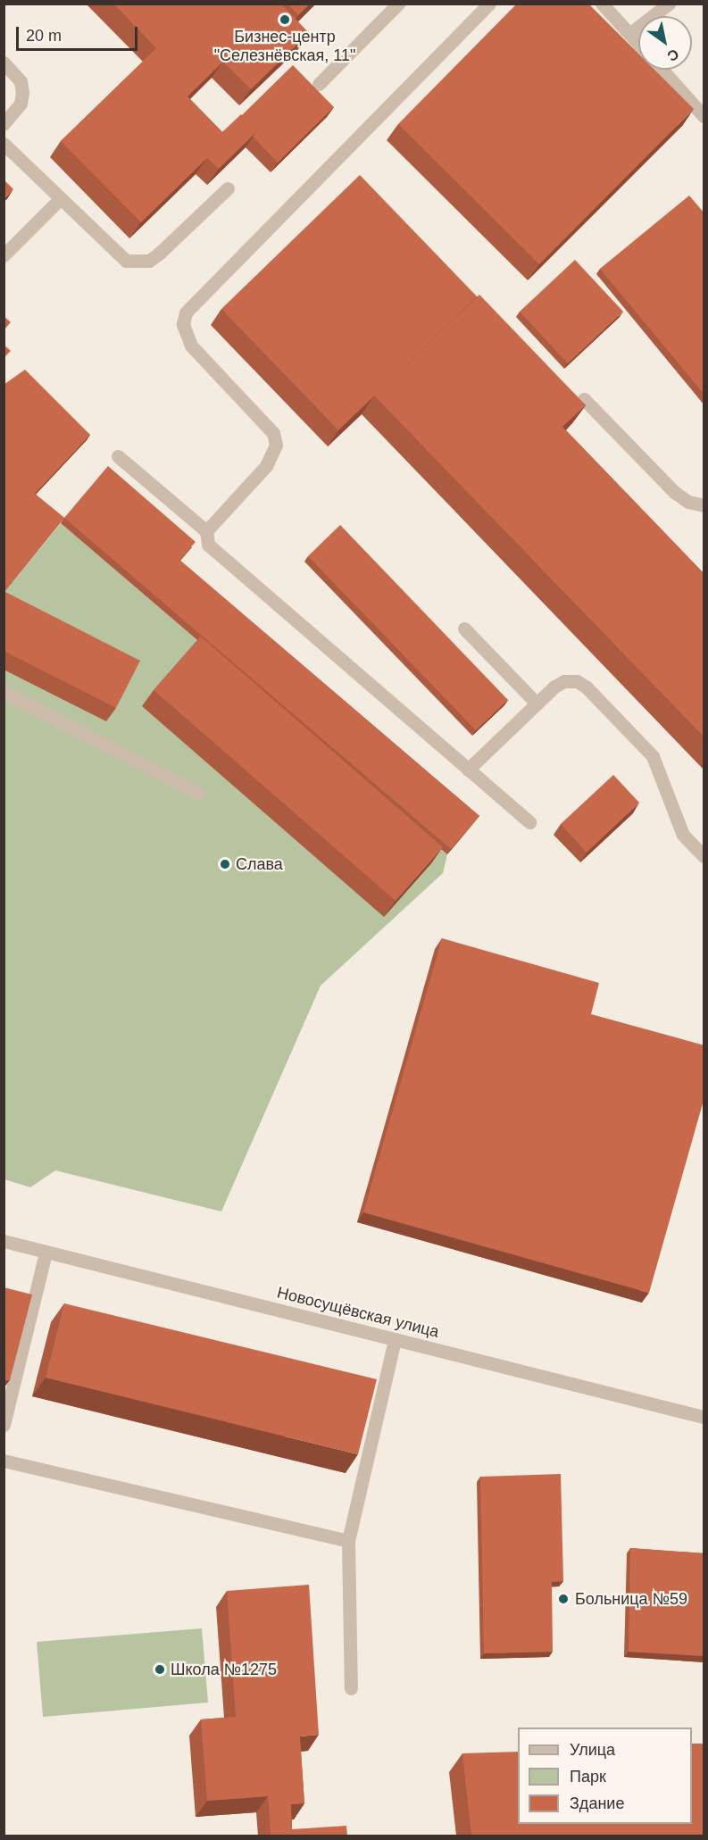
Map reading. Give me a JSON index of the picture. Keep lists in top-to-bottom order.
{
  "streets": {
    "street": ["Новосущёвская улица"]
  },
  "places": [
    "Бизнес-центр \"Селезнёвская, 11\"",
    "Слава",
    "Больница №59",
    "Школа №1275"
  ],
  "legend": ["Улица", "Парк", "Здание"],
  "scale_bar": "20 m",
  "north": "bottom right"
}
